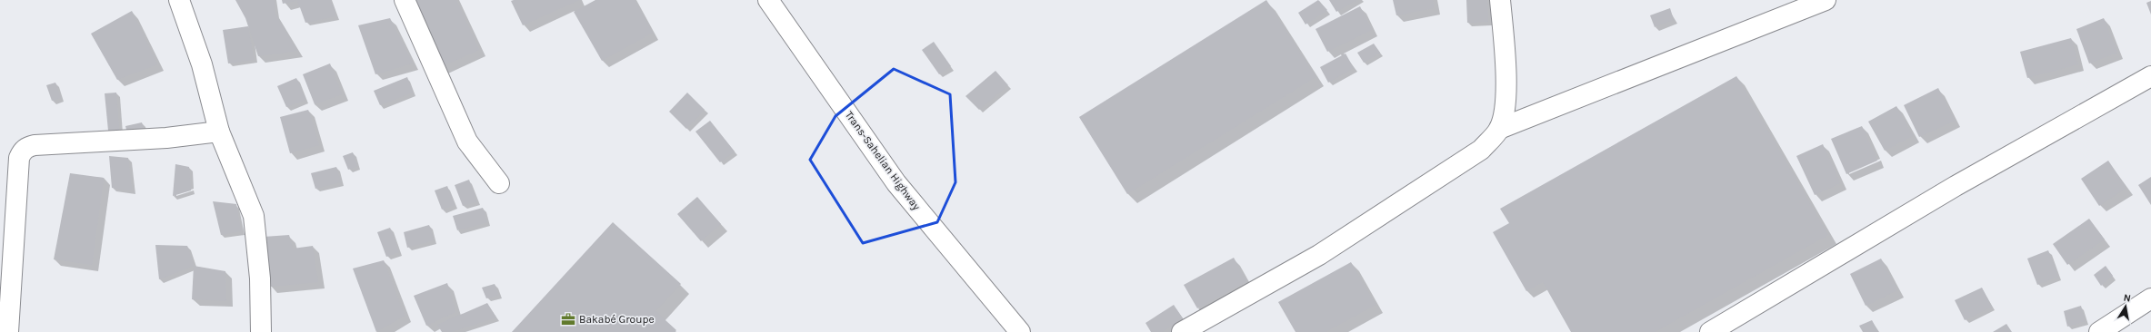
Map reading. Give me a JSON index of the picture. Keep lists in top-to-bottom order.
{
  "streets": {
    "main road": ["Trans-Sahelian Highway"]
  },
  "places": {
    "office": ["Bakabé Groupe"]
  },
  "north": "top"
}
